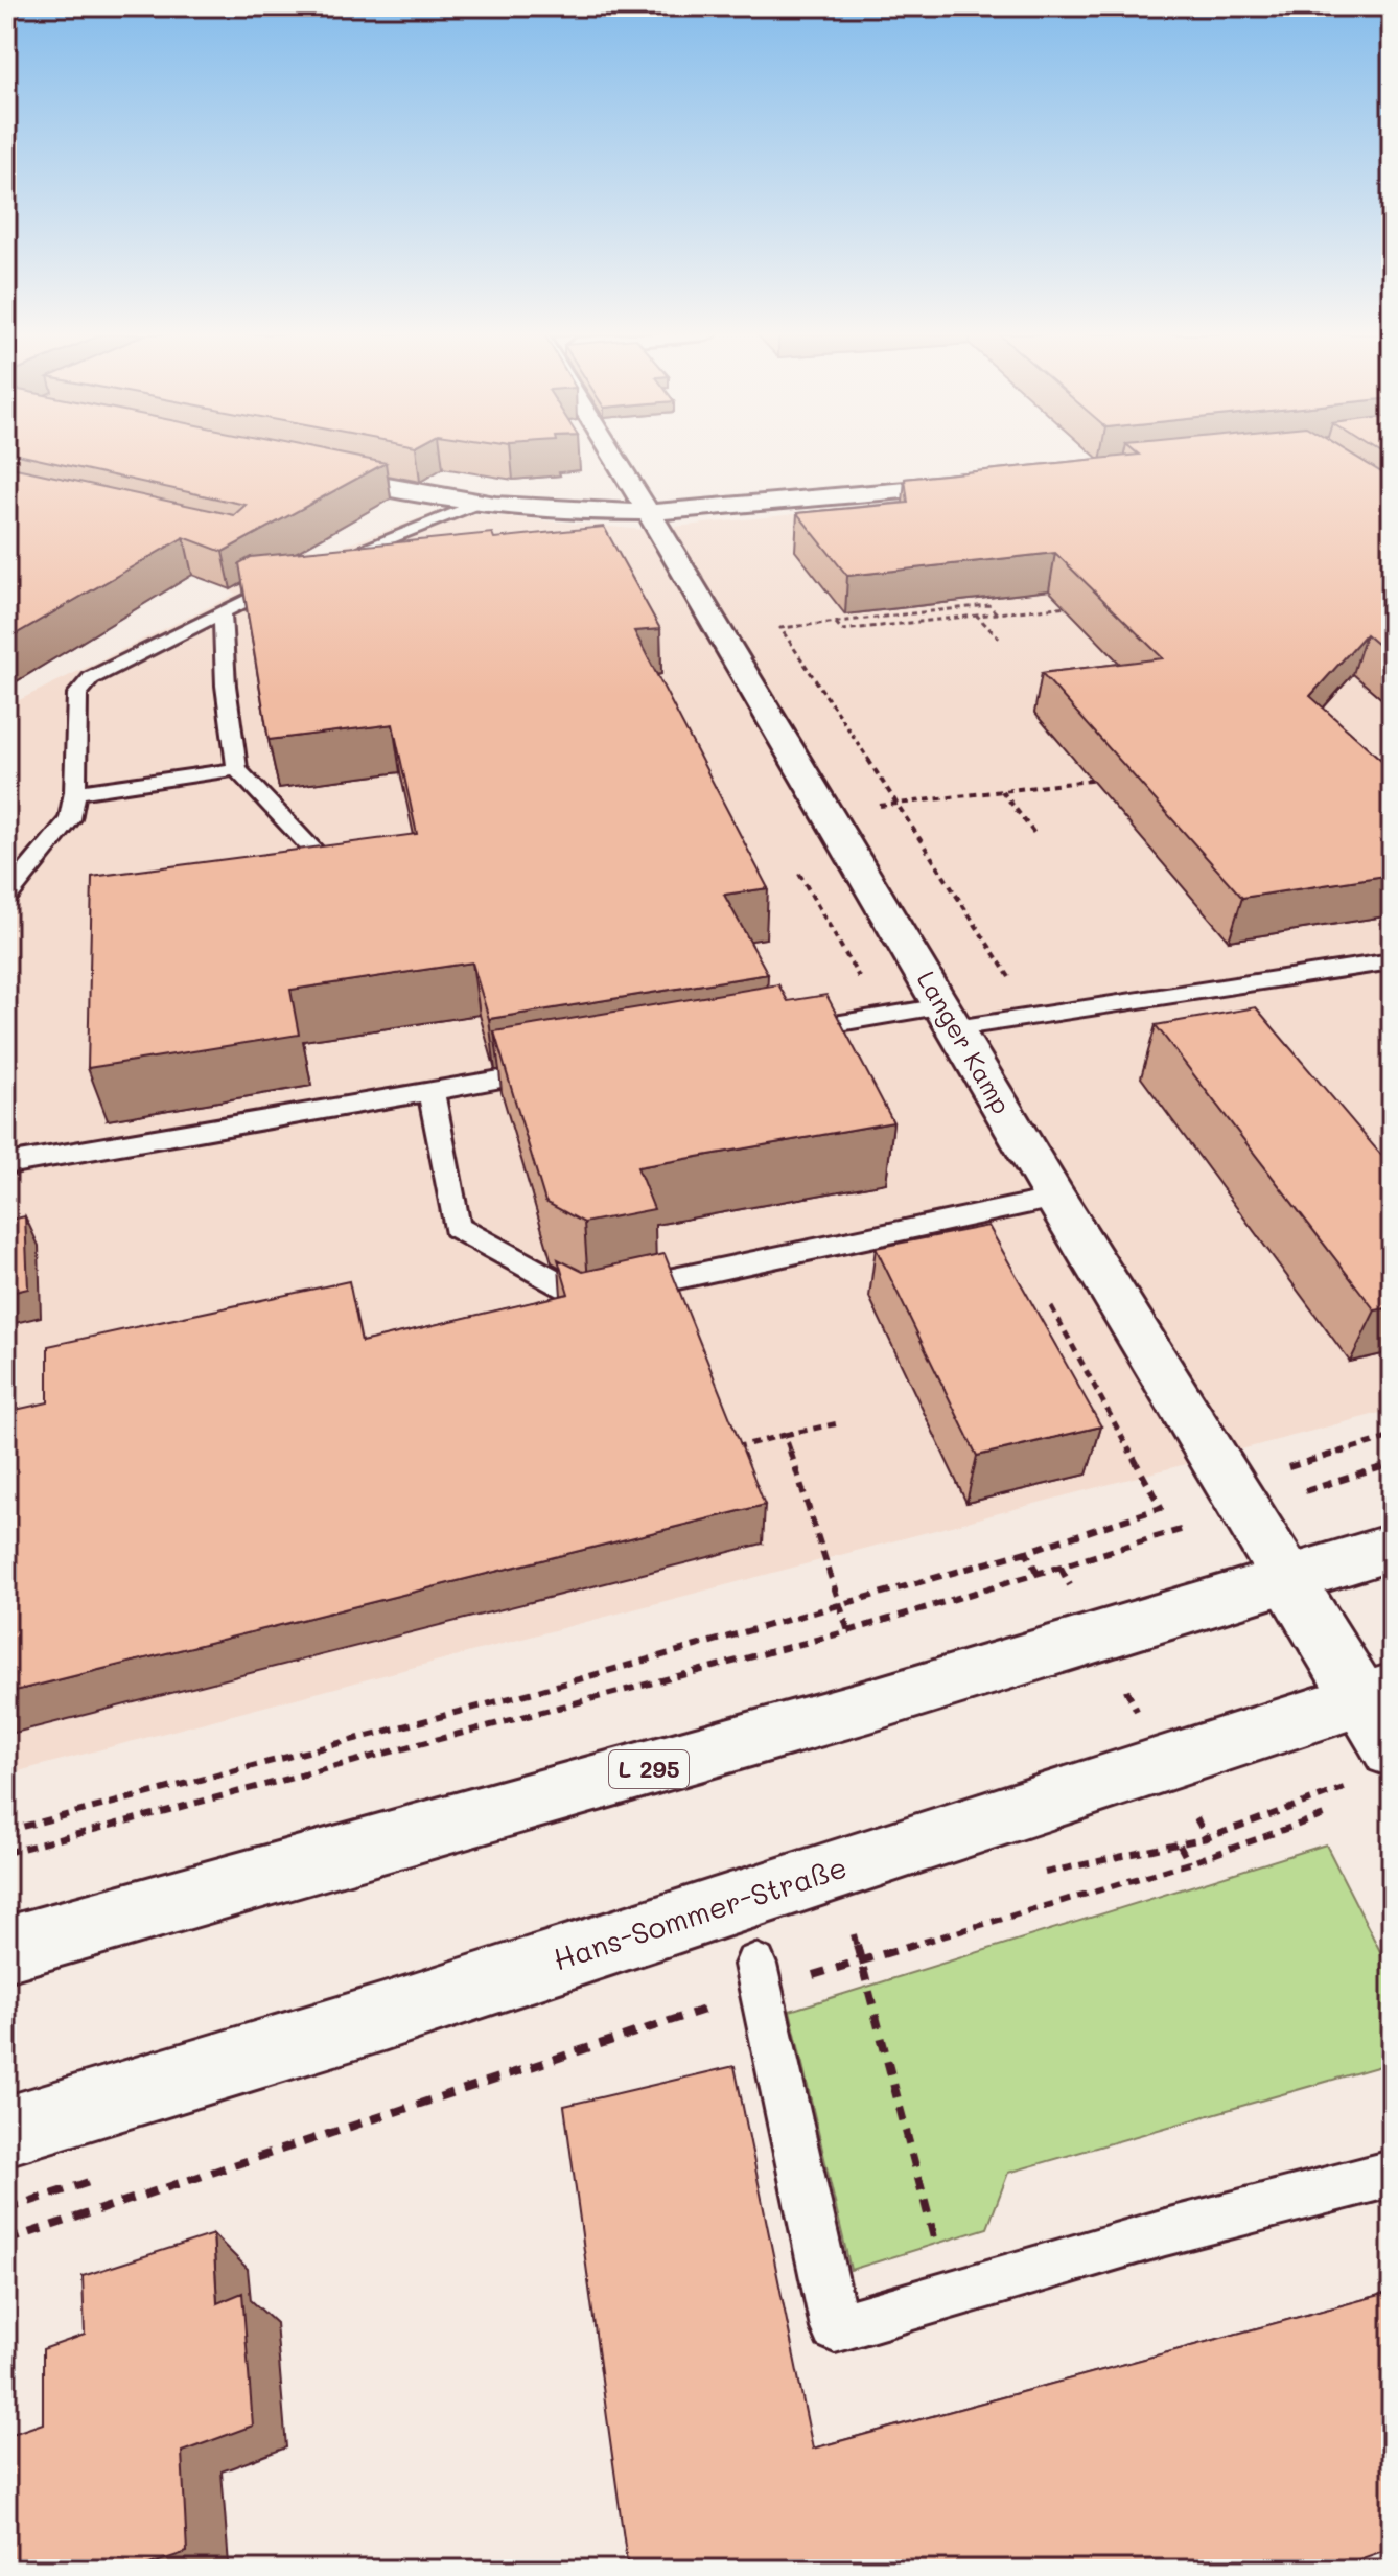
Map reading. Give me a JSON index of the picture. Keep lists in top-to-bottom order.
{
  "streets": {
    "street": ["Langer Kamp", "L 295", "Hans-Sommer-Straße"]
  },
  "crossings": [
    ["Langer Kamp", "L 295"],
    ["Langer Kamp", "Hans-Sommer-Straße"]
  ]
}
